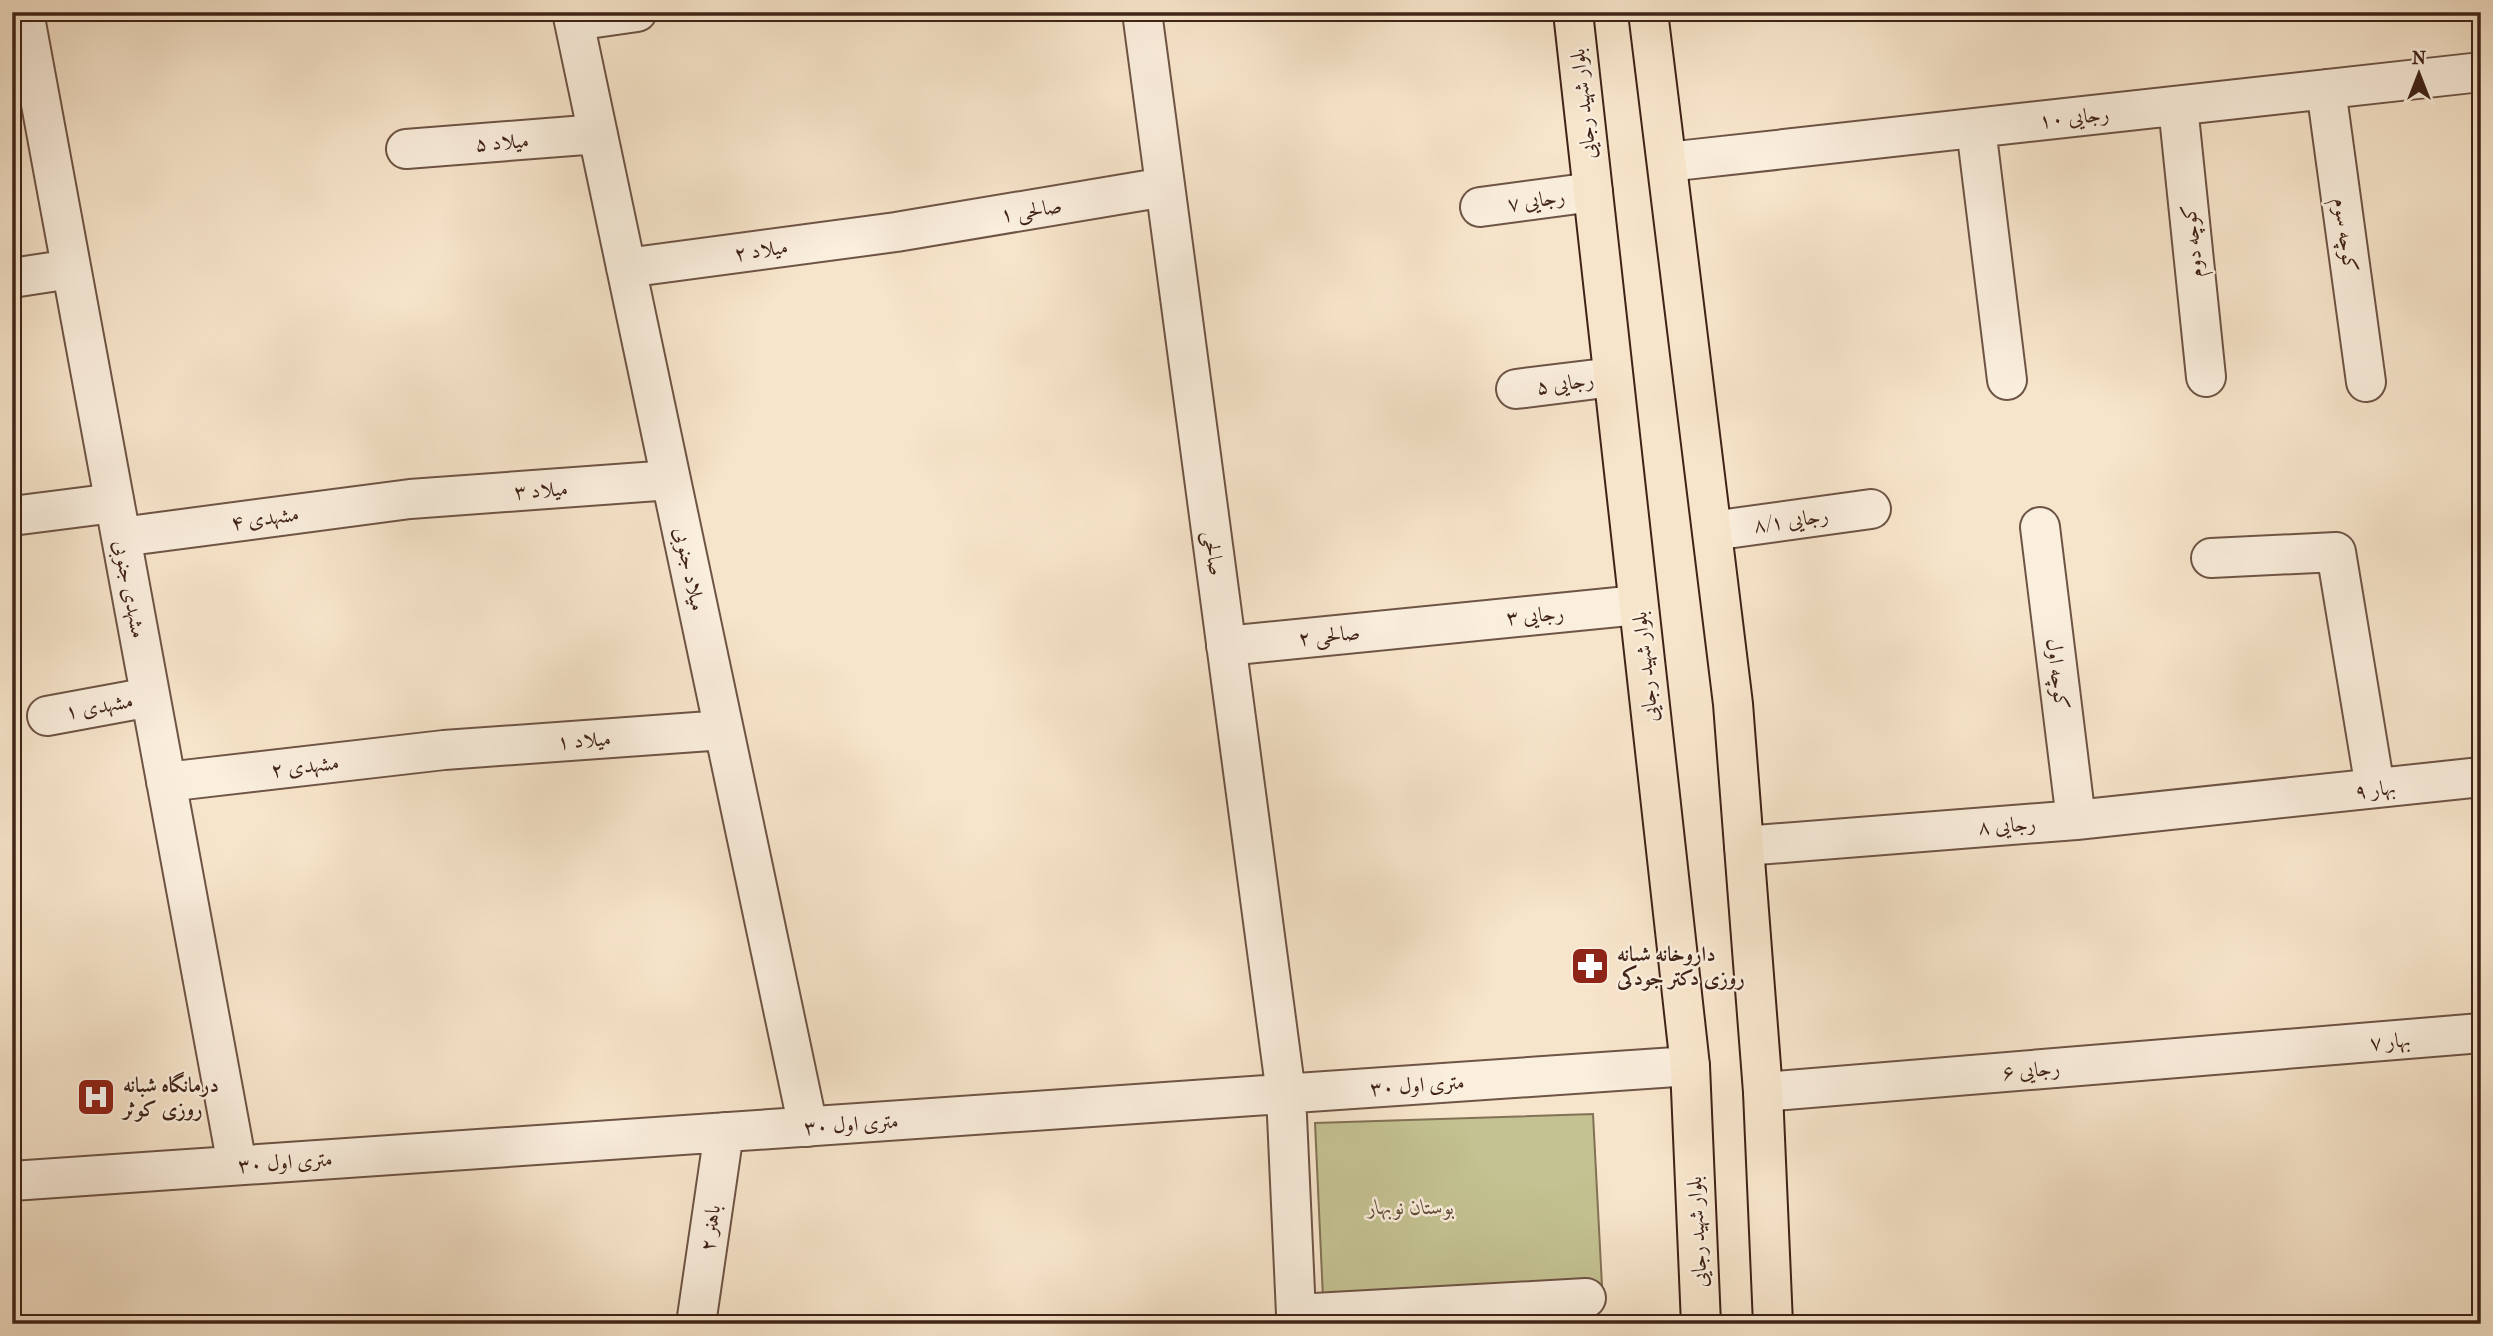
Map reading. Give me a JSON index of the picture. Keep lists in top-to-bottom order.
{
  "streets": {
    "main road": ["بلوار شهید رجایی"],
    "street": [
      "رجایی ۱۰",
      "میلاد ۵",
      "رجایی ۷",
      "صالحی ۱",
      "کوچه سوم",
      "کوچه دوم",
      "میلاد ۲",
      "رجایی ۵",
      "میلاد ۳",
      "مشهدی ۴",
      "رجایی ۸/۱",
      "صالحی",
      "میلاد جنوبی",
      "مشهدی جنوبی",
      "رجایی ۳",
      "صالحی ۲",
      "کوچه اول",
      "مشهدی ۱",
      "میلاد ۱",
      "مشهدی ۲",
      "بهار ۹",
      "رجایی ۸",
      "بهار ۷",
      "رجایی ۶",
      "۳۰ متری اول",
      "باهنر ۲"
    ]
  },
  "crossings": [
    ["بلوار شهید رجایی", "رجایی ۷"],
    ["بلوار شهید رجایی", "رجایی ۵"],
    ["بلوار شهید رجایی", "رجایی ۳"],
    ["بلوار شهید رجایی", "۳۰ متری اول"],
    ["رجایی ۱۰", "کوچه سوم"],
    ["رجایی ۱۰", "کوچه دوم"],
    ["میلاد ۵", "میلاد جنوبی"],
    ["صالحی ۱", "میلاد ۲"],
    ["صالحی ۱", "صالحی"],
    ["میلاد ۲", "میلاد جنوبی"],
    ["میلاد ۳", "مشهدی ۴"],
    ["میلاد ۳", "میلاد جنوبی"],
    ["مشهدی ۴", "مشهدی جنوبی"],
    ["صالحی", "صالحی ۲"],
    ["صالحی", "۳۰ متری اول"],
    ["میلاد جنوبی", "میلاد ۱"],
    ["میلاد جنوبی", "۳۰ متری اول"],
    ["مشهدی جنوبی", "مشهدی ۱"],
    ["مشهدی جنوبی", "مشهدی ۲"],
    ["مشهدی جنوبی", "۳۰ متری اول"],
    ["رجایی ۳", "صالحی ۲"],
    ["کوچه اول", "رجایی ۸"],
    ["میلاد ۱", "مشهدی ۲"],
    ["بهار ۹", "رجایی ۸"],
    ["بهار ۷", "رجایی ۶"],
    ["۳۰ متری اول", "باهنر ۲"]
  ],
  "parks": ["بوستان نوبهار"],
  "places": {
    "pharmacy": ["داروخانه شبانه روزی دکتر جودکی"],
    "hospital": ["درمانگاه شبانه روزی کوثر"]
  },
  "north": "top"
}
